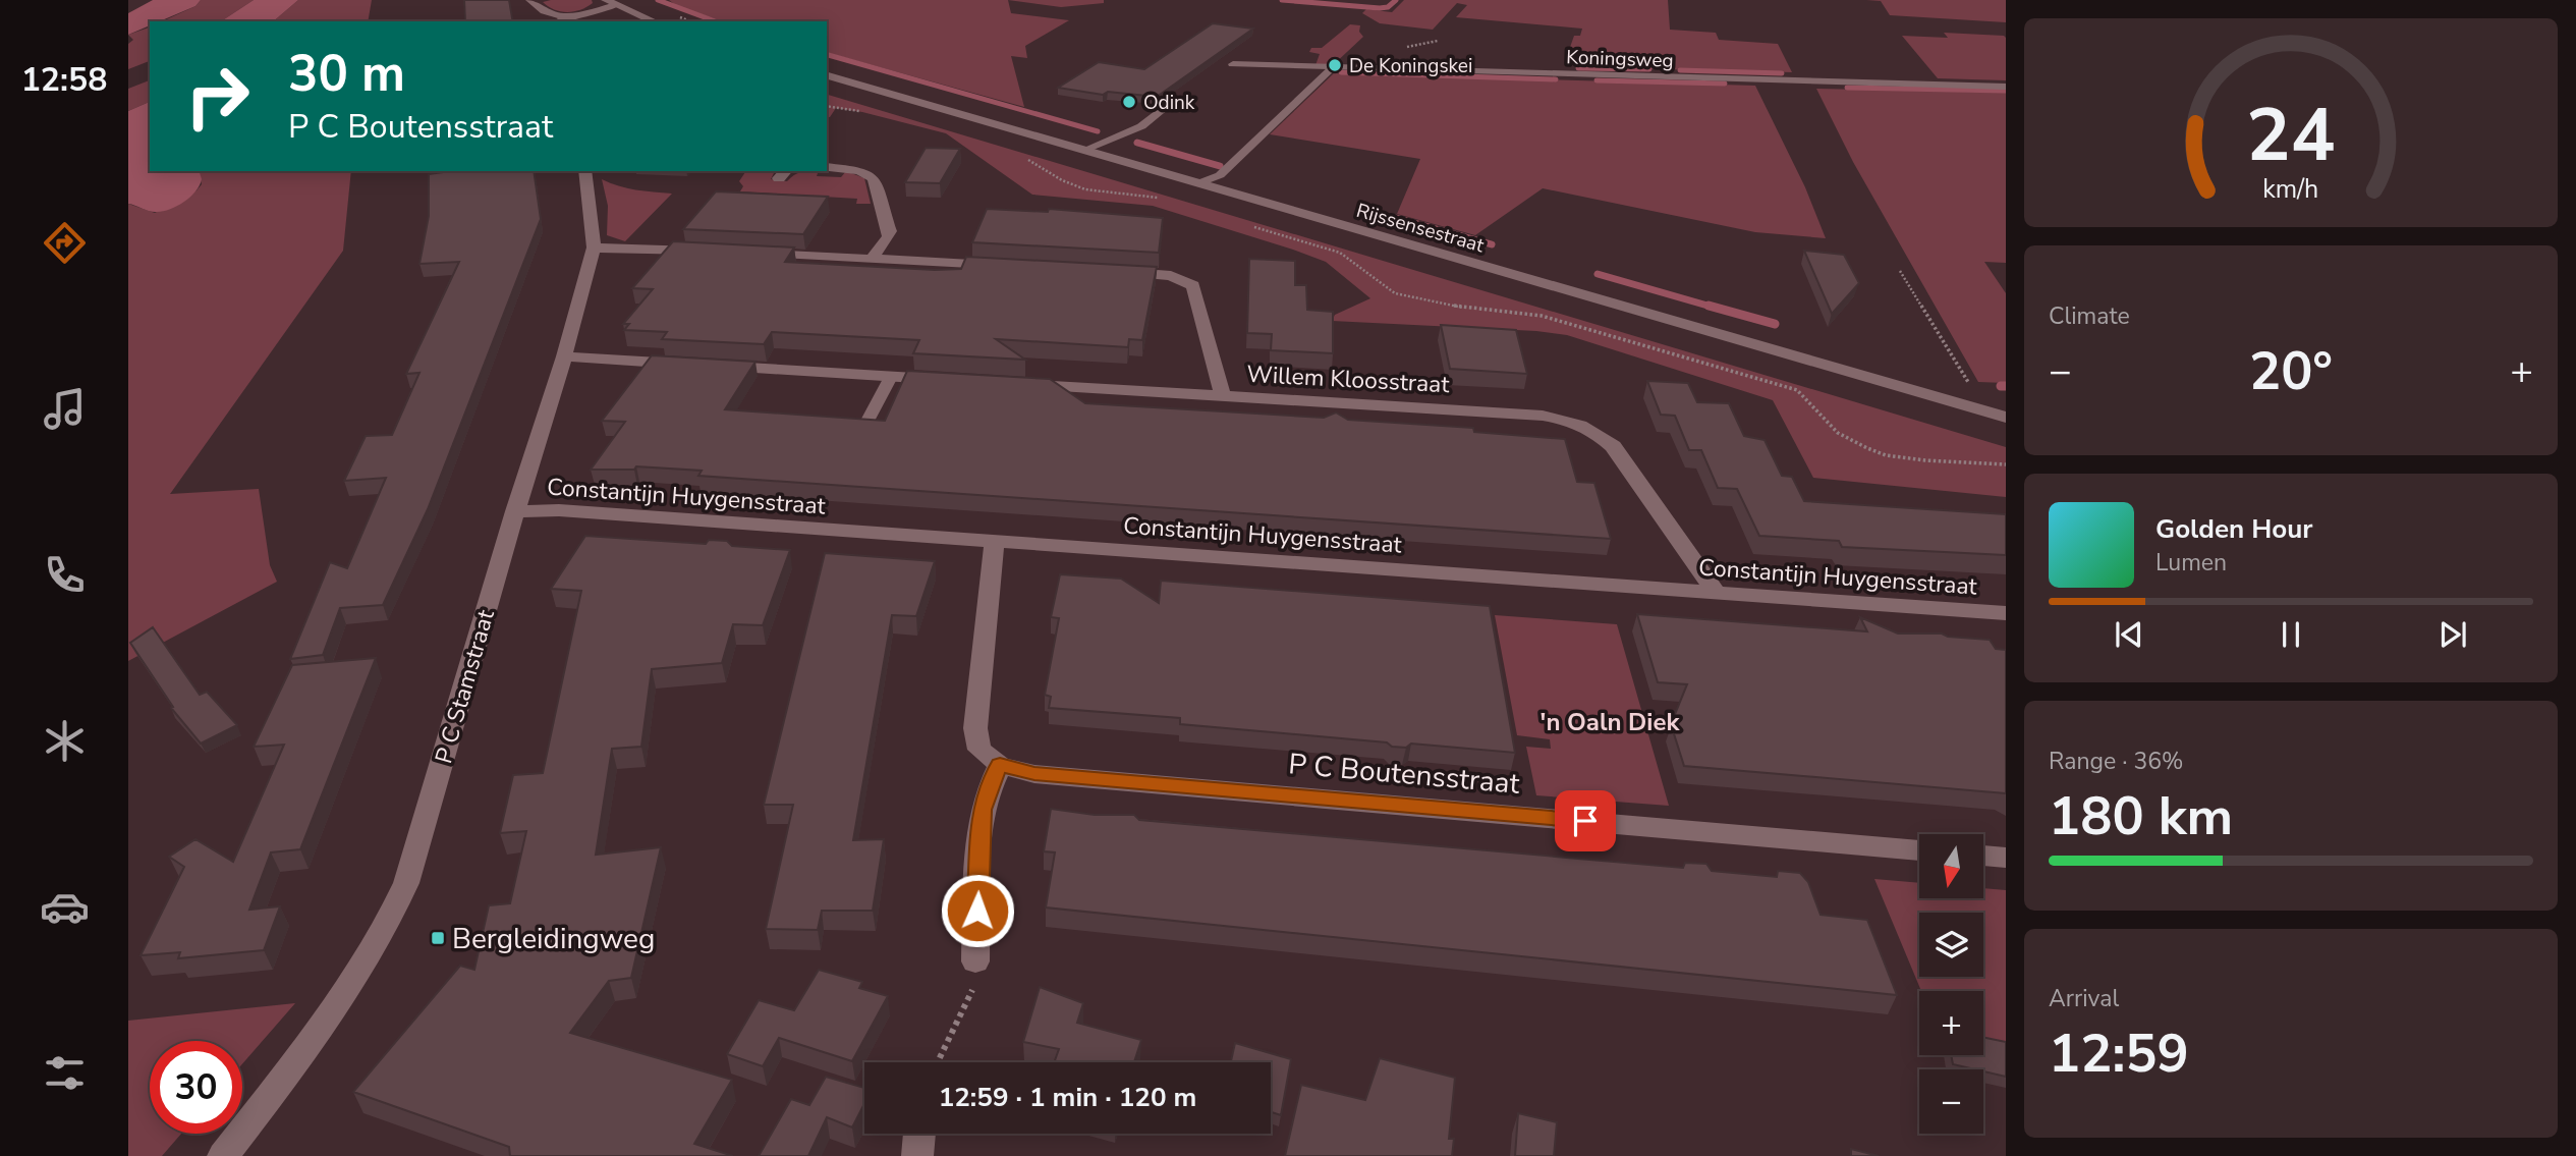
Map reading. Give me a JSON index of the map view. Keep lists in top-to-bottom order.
{
  "streets": {
    "street": [
      "Koningsweg",
      "Rijssensestraat",
      "Willem Kloosstraat",
      "Constantijn Huygensstraat",
      "P C Stamstraat",
      "P C Boutensstraat"
    ]
  },
  "crossings": [
    ["Willem Kloosstraat", "Constantijn Huygensstraat"],
    ["Constantijn Huygensstraat", "P C Stamstraat"]
  ],
  "districts": ["'n Oaln Diek"],
  "places": {
    "other": ["De Koningskei", "Odink"],
    "transit": ["Bergleidingweg"]
  },
  "north": "bottom",
  "page": {
    "tabs": "12:58",
    "turn": ["30 m", "P C Boutensstraat"],
    "tile": [
      "Climate",
      ["Range · 36%", "180 km"],
      ["Arrival", "12:59"]
    ],
    "heat": ["−", "20°", "+"],
    "song": ["Golden Hour", "Lumen"],
    "map_buttons": ["+", "−"],
    "limit": "30",
    "trip": "12:59 · 1 min · 120 m",
    "gauge": ["24", "km/h"]
  }
}
